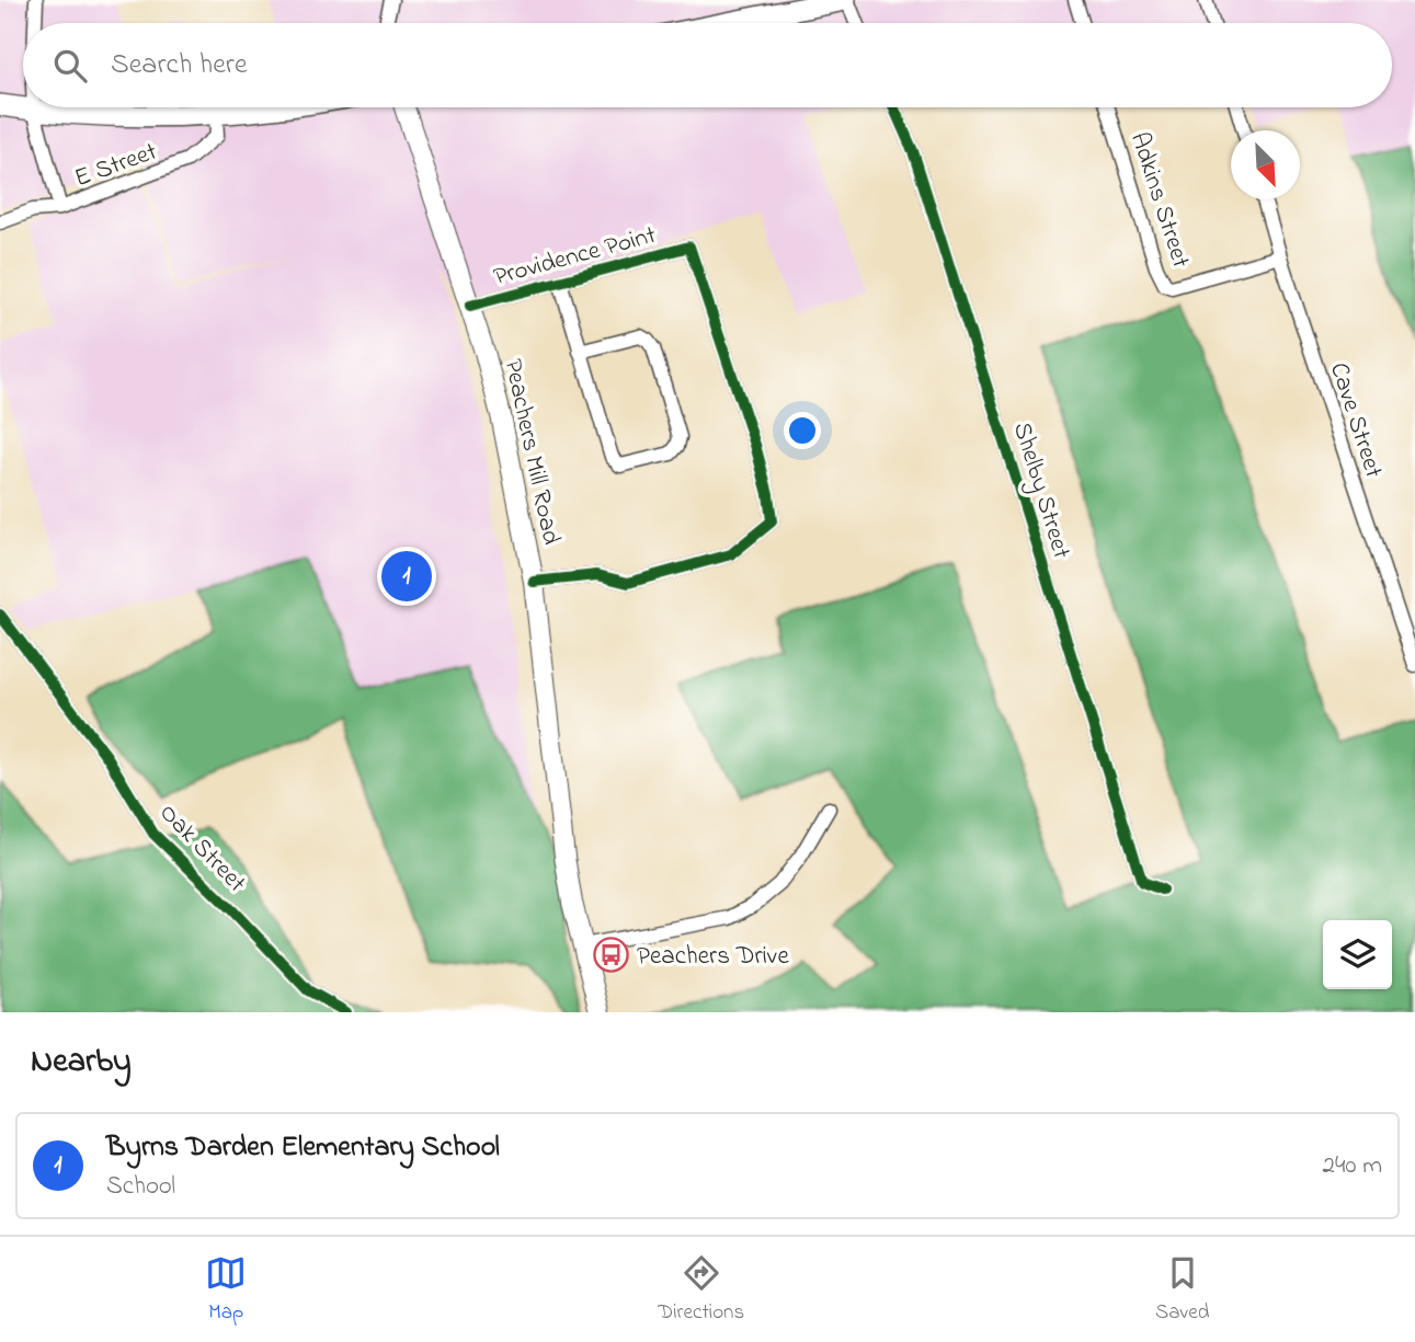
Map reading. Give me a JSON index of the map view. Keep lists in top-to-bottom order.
{
  "streets": {
    "main road": ["Peachers Mill Road"],
    "street": [
      "E Street",
      "Adkins Street",
      "Providence Point",
      "Cave Street",
      "Shelby Street",
      "Oak Street"
    ]
  },
  "crossings": [
    ["Adkins Street", "Cave Street"],
    ["Providence Point", "Peachers Mill Road"]
  ],
  "places": {
    "bus stop": ["Peachers Drive"]
  },
  "north": "bottom right",
  "page": {
    "search": "Search here",
    "pins": "1",
    "heading": "Nearby",
    "list": [
      {
        "mark": "1",
        "name": "Byrns Darden Elementary School",
        "note": "School",
        "value": "240 m"
      }
    ],
    "nav": ["Map", "Directions", "Saved"]
  }
}
